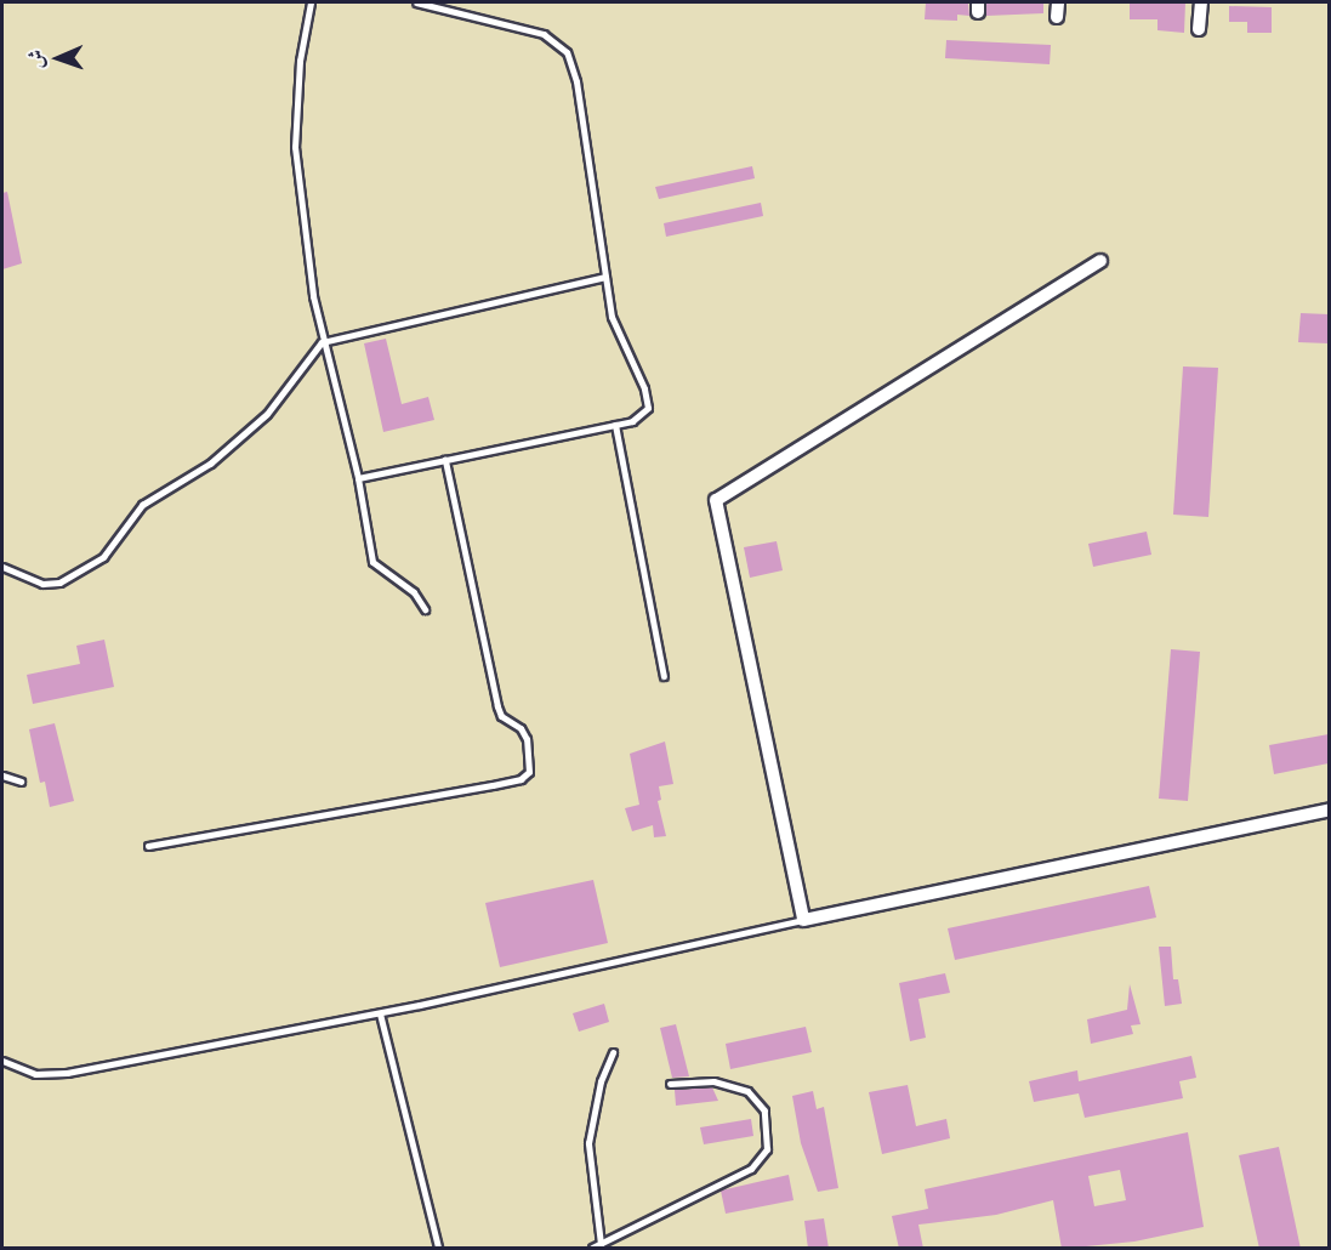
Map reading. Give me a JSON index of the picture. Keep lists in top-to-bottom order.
{
  "north": "left"
}
